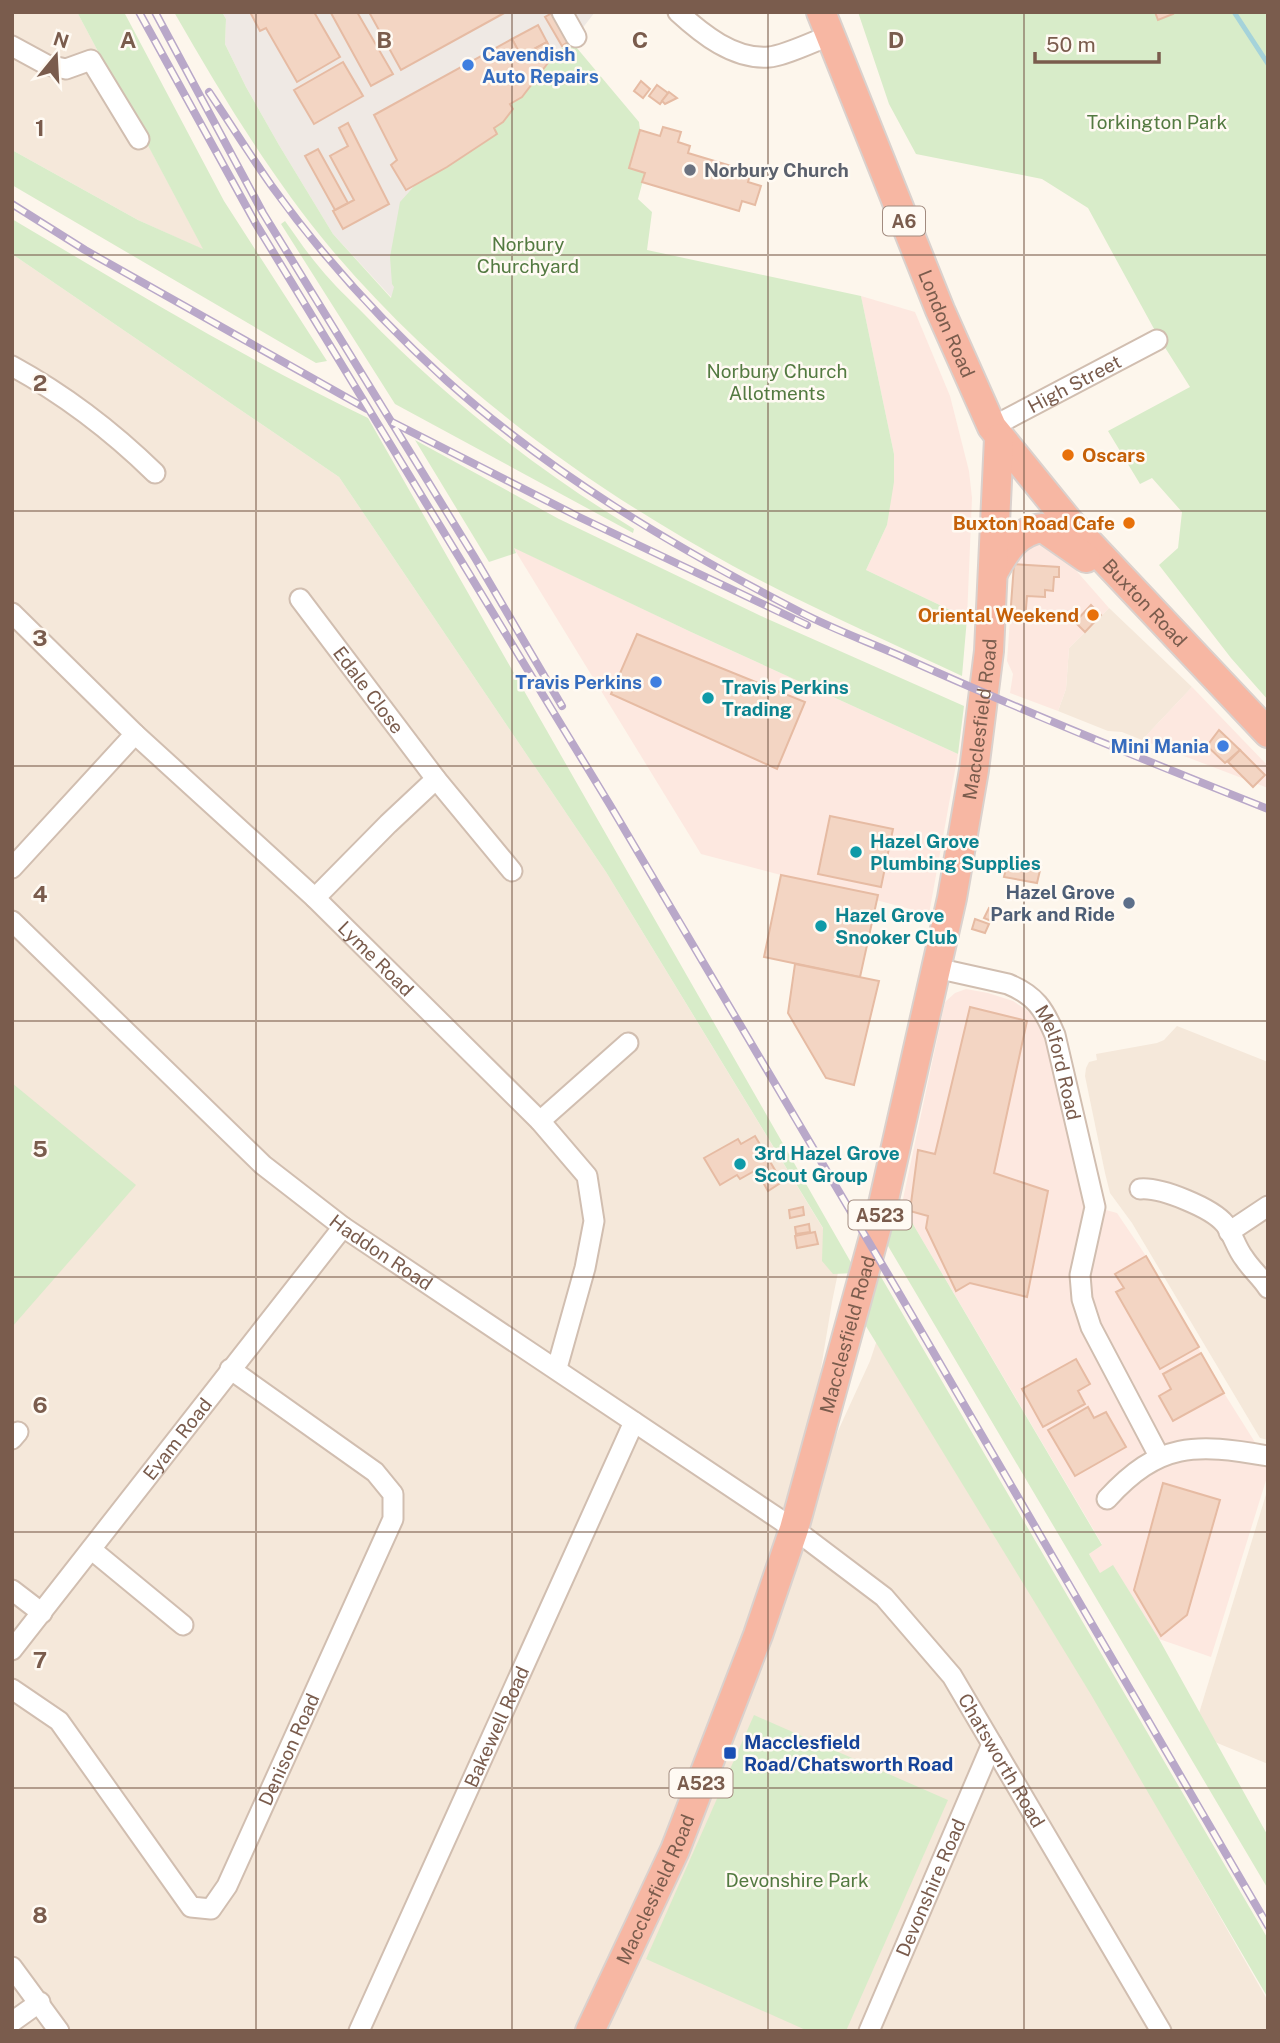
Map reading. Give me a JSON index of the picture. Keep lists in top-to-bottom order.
{
  "streets": {
    "highway": [
      "A6",
      "London Road",
      "Buxton Road",
      "Macclesfield Road",
      "A523"
    ],
    "street": [
      "High Street",
      "Edale Close",
      "Lyme Road",
      "Melford Road",
      "Haddon Road",
      "Eyam Road",
      "Bakewell Road",
      "Denison Road",
      "Chatsworth Road",
      "Devonshire Road"
    ]
  },
  "crossings": [
    ["London Road", "High Street"],
    ["London Road", "Buxton Road"],
    ["London Road", "Macclesfield Road"],
    ["High Street", "Buxton Road"],
    ["High Street", "Macclesfield Road"],
    ["Buxton Road", "Macclesfield Road"],
    ["Macclesfield Road", "Melford Road"],
    ["Macclesfield Road", "Haddon Road"],
    ["Macclesfield Road", "Chatsworth Road"],
    ["Lyme Road", "Haddon Road"],
    ["Haddon Road", "Eyam Road"],
    ["Haddon Road", "Bakewell Road"],
    ["Haddon Road", "Chatsworth Road"],
    ["Eyam Road", "Denison Road"],
    ["Chatsworth Road", "Devonshire Road"]
  ],
  "parks": [
    "Torkington Park",
    "Norbury Churchyard",
    "Norbury Church Allotments",
    "Devonshire Park"
  ],
  "places": {
    "other": [
      "Cavendish Auto Repairs",
      "Norbury Church",
      "Oscars",
      "Buxton Road Cafe",
      "Oriental Weekend",
      "Travis Perkins",
      "Travis Perkins Trading",
      "Mini Mania",
      "Hazel Grove Plumbing Supplies",
      "Hazel Grove Park and Ride",
      "Hazel Grove Snooker Club",
      "3rd Hazel Grove Scout Group"
    ],
    "transit": ["Macclesfield Road/Chatsworth Road"]
  },
  "scale_bar": "50 m",
  "north": "top",
  "grid": {
    "columns": [
      "A",
      "B",
      "C",
      "D"
    ],
    "rows": [
      "1",
      "2",
      "3",
      "4",
      "5",
      "6",
      "7",
      "8"
    ]
  }
}
